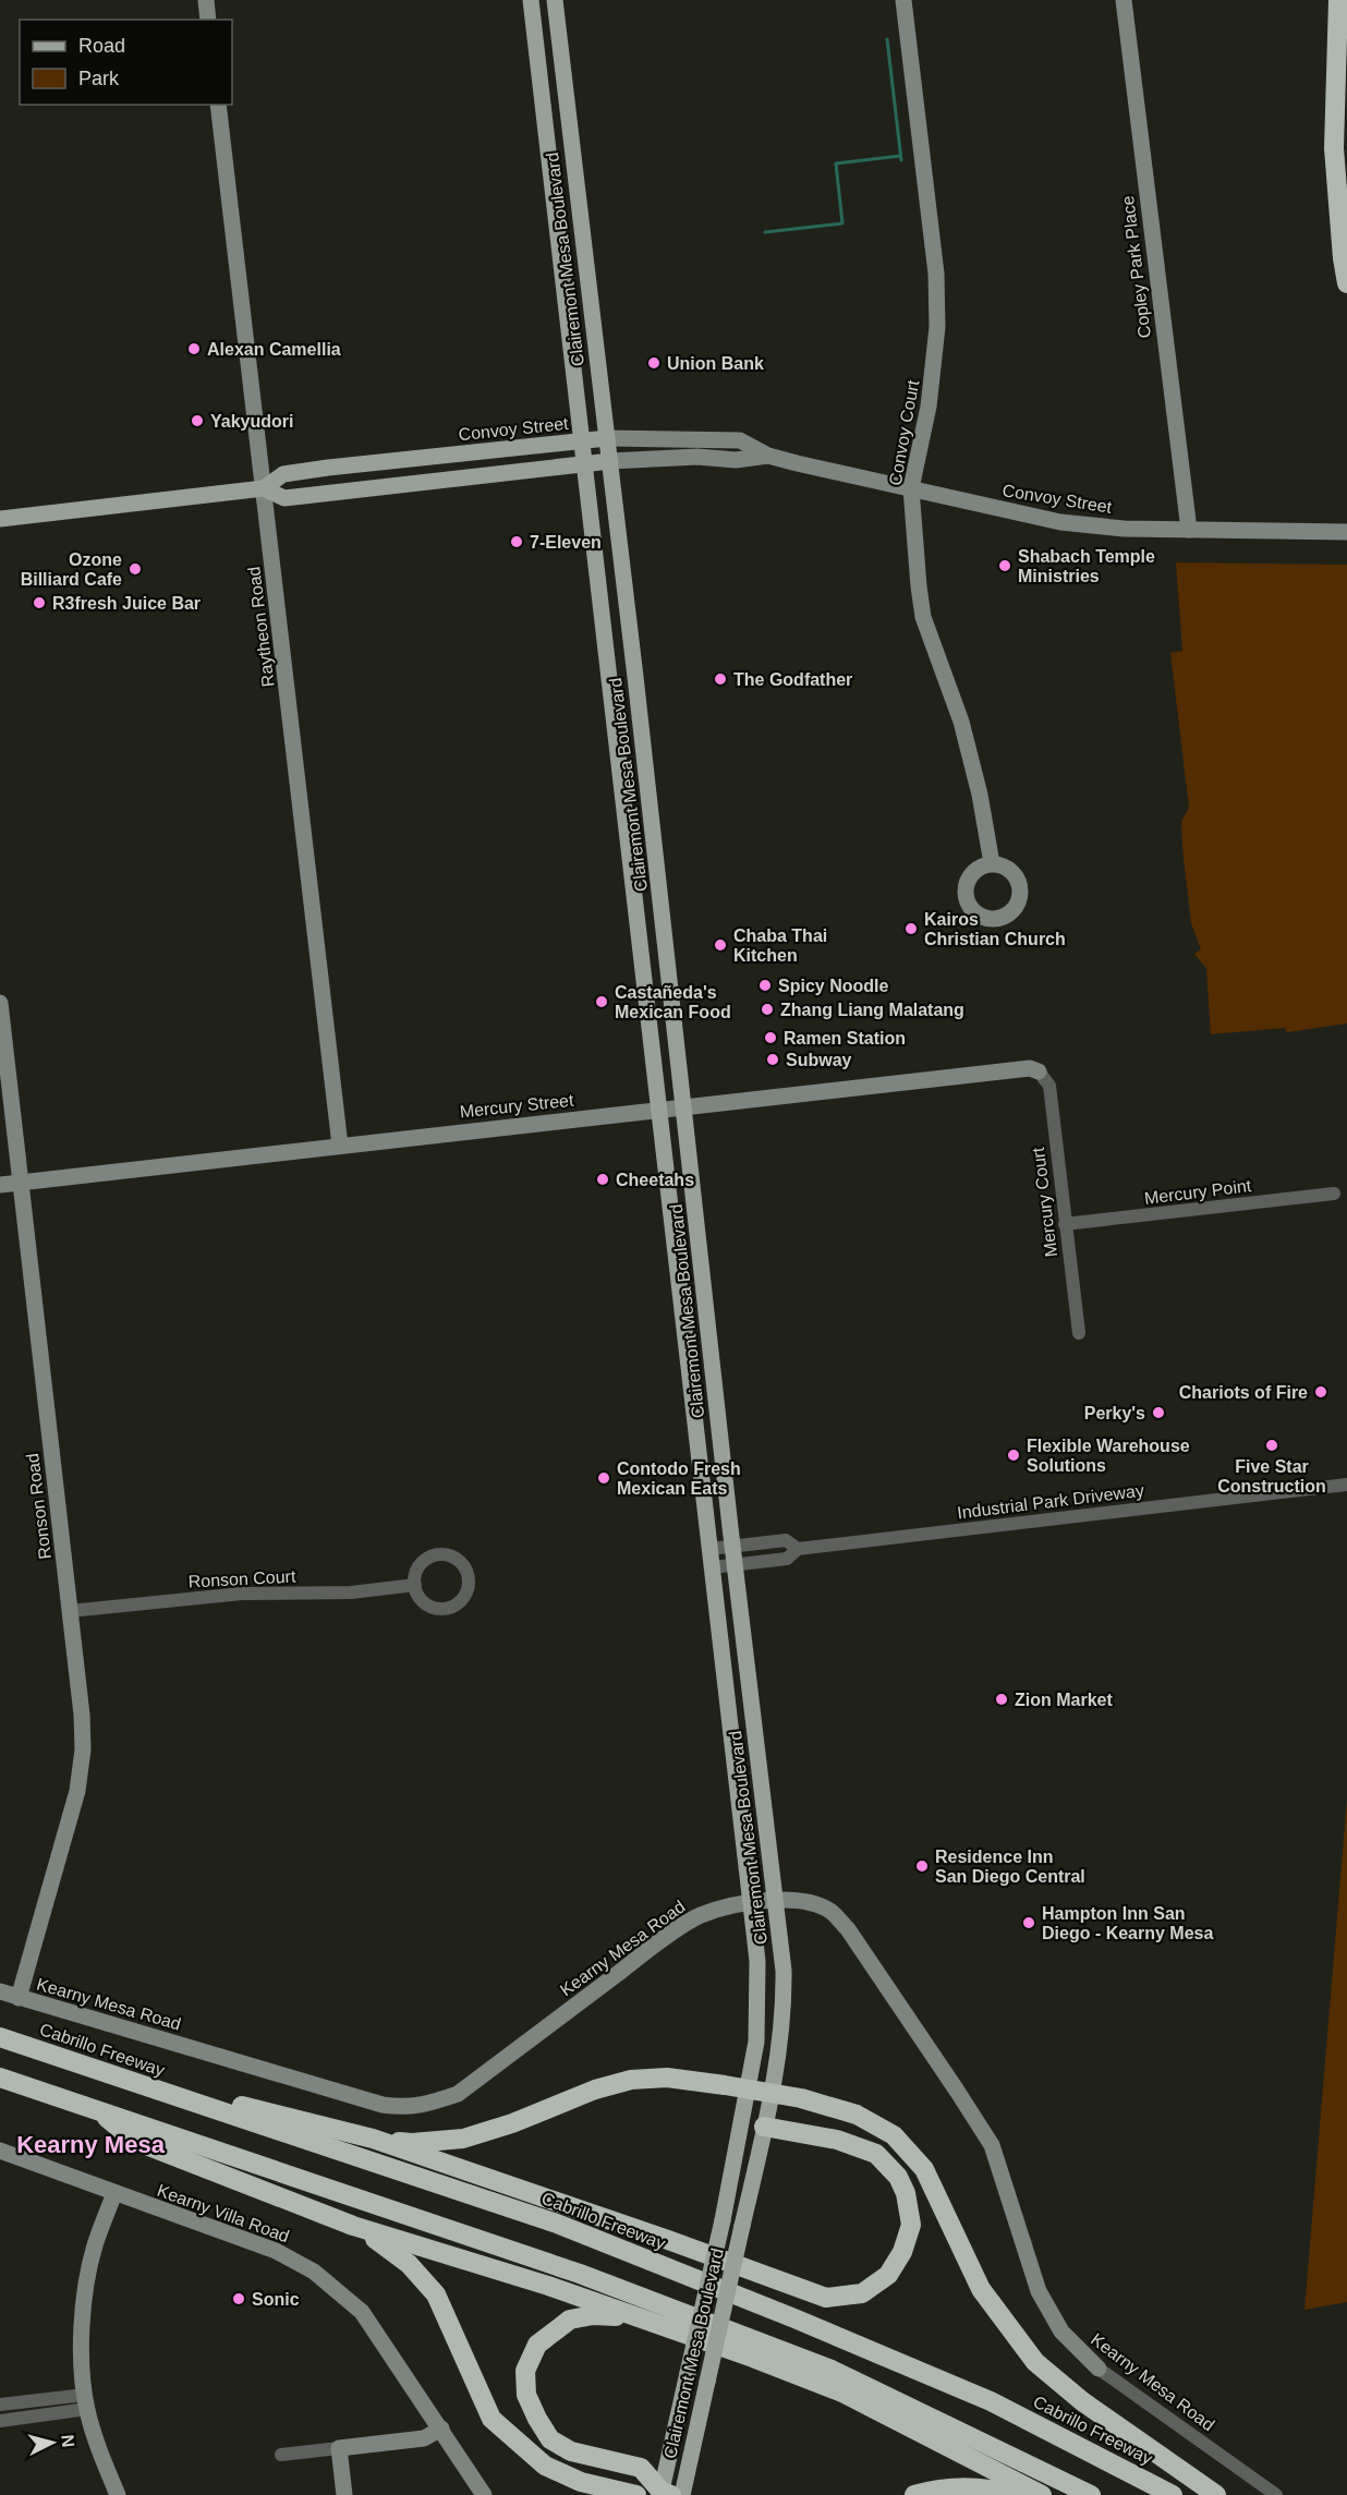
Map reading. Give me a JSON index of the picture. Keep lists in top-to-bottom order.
{
  "streets": {
    "highway": ["Cabrillo Freeway"],
    "main road": ["Clairemont Mesa Boulevard", "Convoy Street"],
    "street": [
      "Copley Park Place",
      "Convoy Court",
      "Raytheon Road",
      "Mercury Street",
      "Mercury Point",
      "Mercury Court",
      "Industrial Park Driveway",
      "Ronson Road",
      "Ronson Court",
      "Kearny Mesa Road",
      "Kearny Villa Road"
    ]
  },
  "crossings": [
    ["Clairemont Mesa Boulevard", "Convoy Street"],
    ["Clairemont Mesa Boulevard", "Mercury Street"],
    ["Clairemont Mesa Boulevard", "Industrial Park Driveway"],
    ["Clairemont Mesa Boulevard", "Kearny Mesa Road"],
    ["Copley Park Place", "Convoy Street"],
    ["Convoy Street", "Convoy Court"],
    ["Convoy Street", "Raytheon Road"],
    ["Raytheon Road", "Mercury Street"],
    ["Mercury Street", "Mercury Court"],
    ["Mercury Street", "Ronson Road"],
    ["Mercury Point", "Mercury Court"],
    ["Ronson Road", "Ronson Court"],
    ["Ronson Road", "Kearny Mesa Road"]
  ],
  "districts": ["Kearny Mesa"],
  "places": [
    "Alexan Camellia",
    "Union Bank",
    "Yakyudori",
    "7-Eleven",
    "Shabach Temple Ministries",
    "Ozone Billiard Cafe",
    "R3fresh Juice Bar",
    "The Godfather",
    "Kairos Christian Church",
    "Chaba Thai Kitchen",
    "Spicy Noodle",
    "Castañeda's Mexican Food",
    "Zhang Liang Malatang",
    "Ramen Station",
    "Subway",
    "Cheetahs",
    "Chariots of Fire",
    "Perky's",
    "Five Star Construction",
    "Flexible Warehouse Solutions",
    "Contodo Fresh Mexican Eats",
    "Zion Market",
    "Residence Inn San Diego Central",
    "Hampton Inn San Diego - Kearny Mesa",
    "Sonic"
  ],
  "legend": ["Road", "Park"],
  "north": "right"
}
